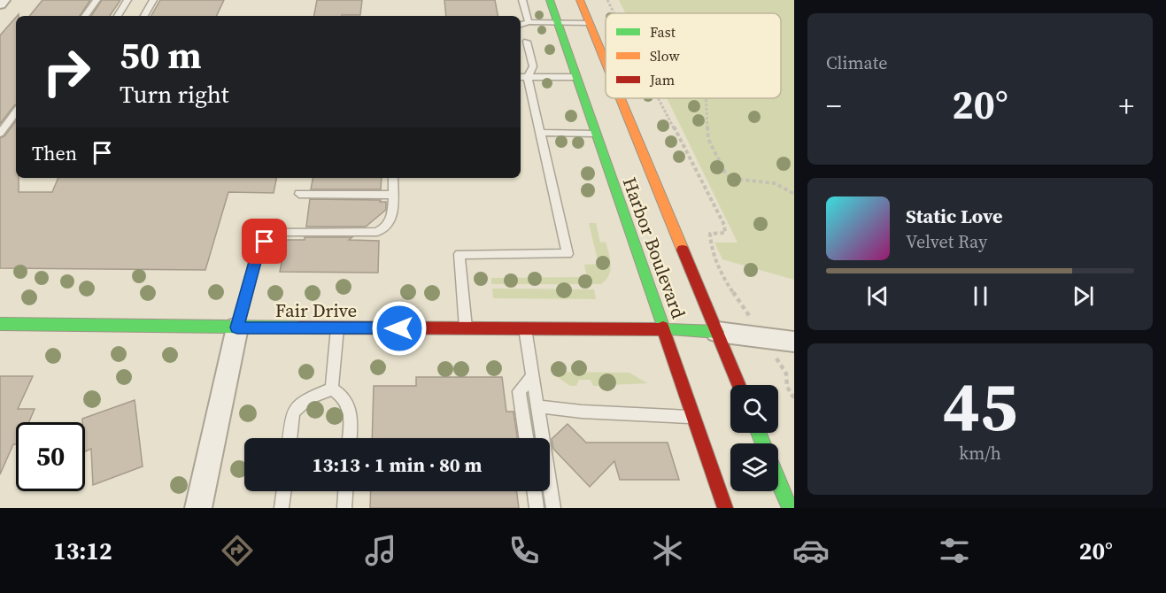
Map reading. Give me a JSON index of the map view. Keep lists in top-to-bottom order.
{
  "streets": {
    "main road": ["Harbor Boulevard", "Fair Drive"]
  },
  "crossings": [
    ["Harbor Boulevard", "Fair Drive"]
  ],
  "legend": ["Fast", "Slow", "Jam"],
  "page": {
    "tile": [
      "Climate",
      ["45", "km/h"]
    ],
    "turn": ["50 m", "Turn right"],
    "heat": ["−", "20°", "+"],
    "then": "Then",
    "song": ["Static Love", "Velvet Ray"],
    "limit": "50",
    "trip": "13:13 · 1 min · 80 m",
    "tabs": ["13:12", "20°"]
  }
}
